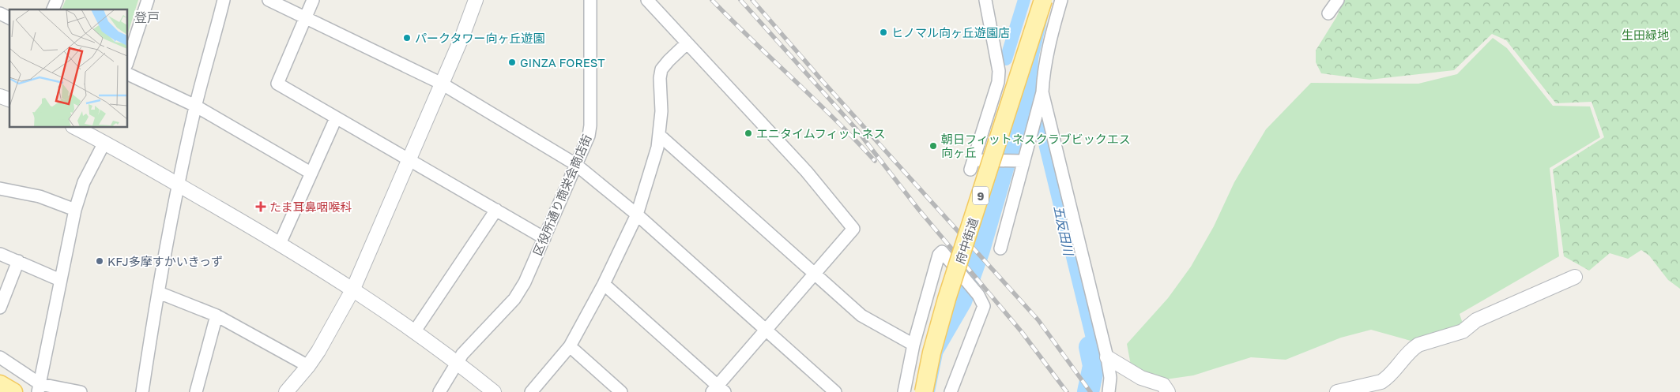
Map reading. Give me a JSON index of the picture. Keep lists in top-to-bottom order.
{
  "streets": {
    "main road": ["9", "府中街道"],
    "street": ["区役所通り商栄会商店街"]
  },
  "districts": ["登戸"],
  "water": ["五反田川"],
  "parks": ["生田緑地"],
  "places": {
    "other": [
      "ヒノマル向ヶ丘遊園店",
      "パークタワー向ヶ丘遊園",
      "GINZA FOREST",
      "エニタイムフィットネス",
      "朝日フィットネスクラブビックエス 向ヶ丘",
      "KFJ多摩すかいきっず"
    ],
    "health": ["たま耳鼻咽喉科"]
  }
}
